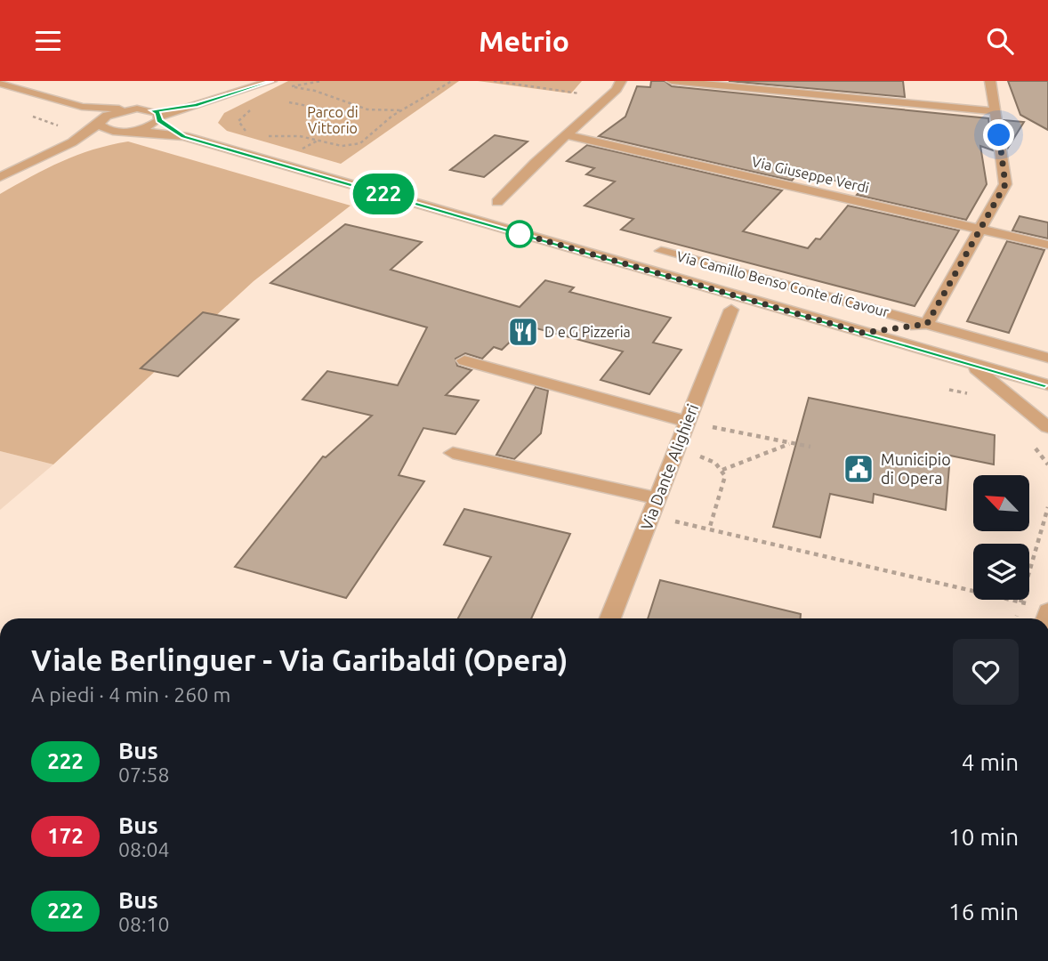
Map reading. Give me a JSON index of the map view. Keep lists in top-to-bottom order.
{
  "streets": {
    "street": ["Via Giuseppe Verdi", "Via Camillo Benso Conte di Cavour", "Via Dante Alighieri"]
  },
  "parks": ["Parco di Vittorio"],
  "places": {
    "restaurant": ["D e G Pizzeria"],
    "public building": ["Municipio di Opera"]
  },
  "lines": ["bus line 222"],
  "north": "top left",
  "page": {
    "header": "Metrio",
    "on_map": "222",
    "heading": ["Viale Berlinguer - Via Garibaldi (Opera)", "A piedi · 4 min · 260 m"],
    "list": [
      {
        "mark": "222",
        "name": "Bus",
        "note": "07:58",
        "value": "4 min"
      },
      {
        "mark": "172",
        "name": "Bus",
        "note": "08:04",
        "value": "10 min"
      },
      {
        "mark": "222",
        "name": "Bus",
        "note": "08:10",
        "value": "16 min"
      }
    ]
  }
}
